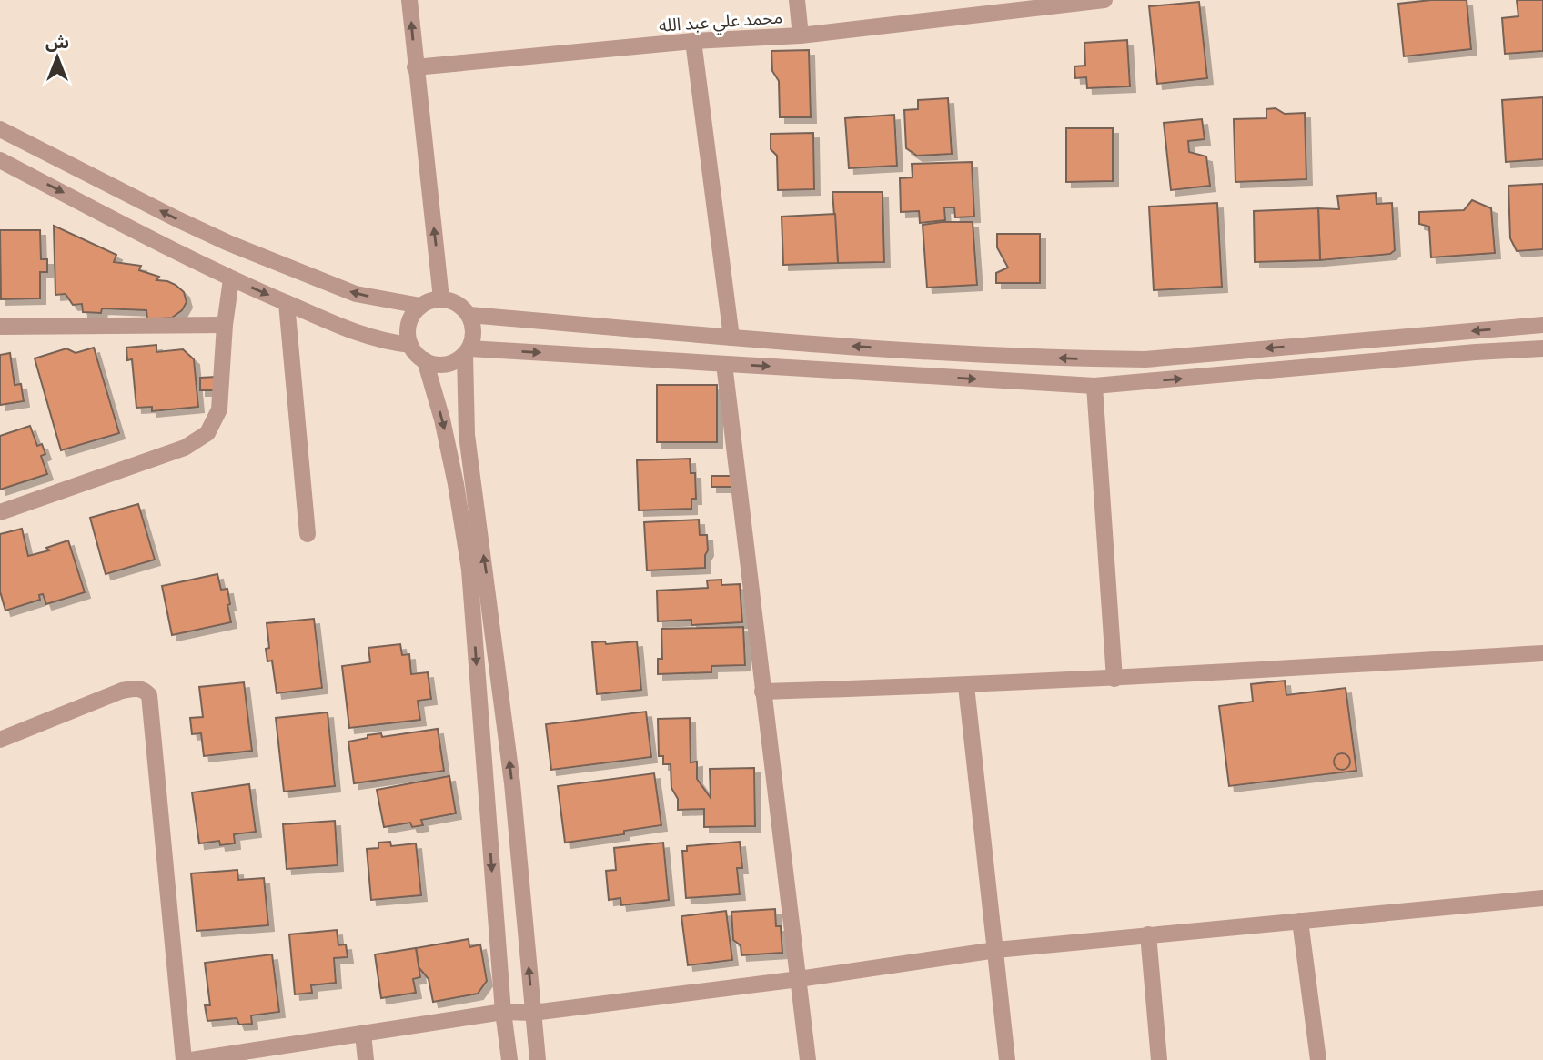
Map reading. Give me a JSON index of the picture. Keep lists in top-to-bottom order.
{
  "streets": {
    "street": ["محمد علي عبد الله"]
  },
  "north": "top"
}
